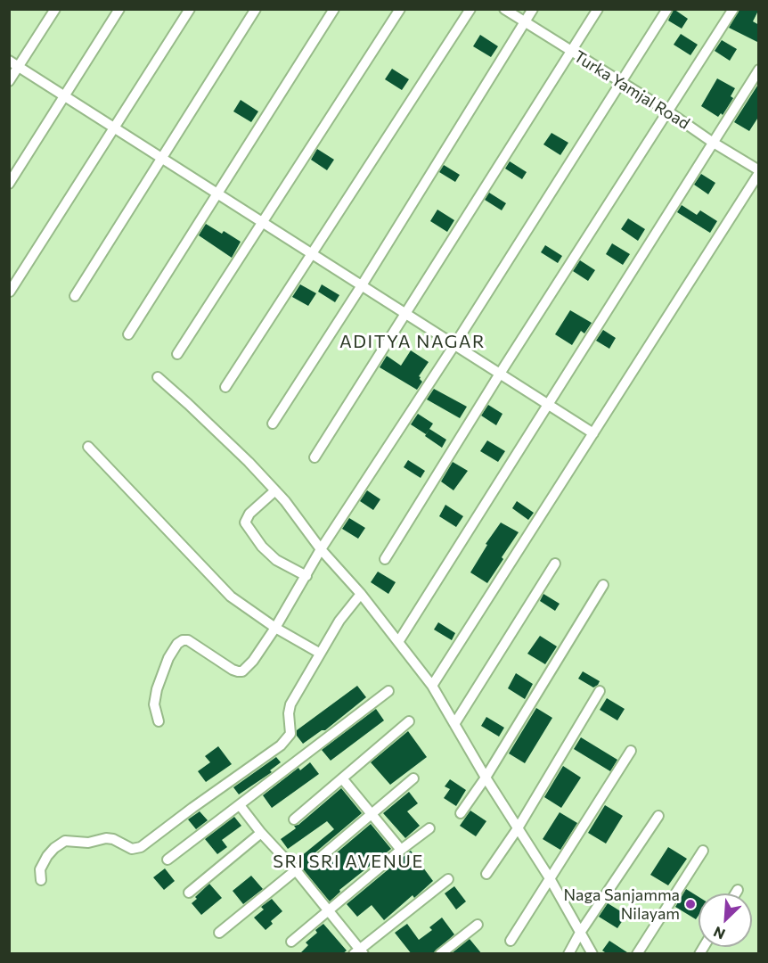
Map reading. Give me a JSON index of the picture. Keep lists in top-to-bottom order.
{
  "streets": {
    "street": ["Turka Yamjal Road"]
  },
  "districts": ["ADITYA NAGAR", "SRI SRI AVENUE"],
  "places": ["Naga Sanjamma Nilayam"],
  "north": "bottom left"
}
